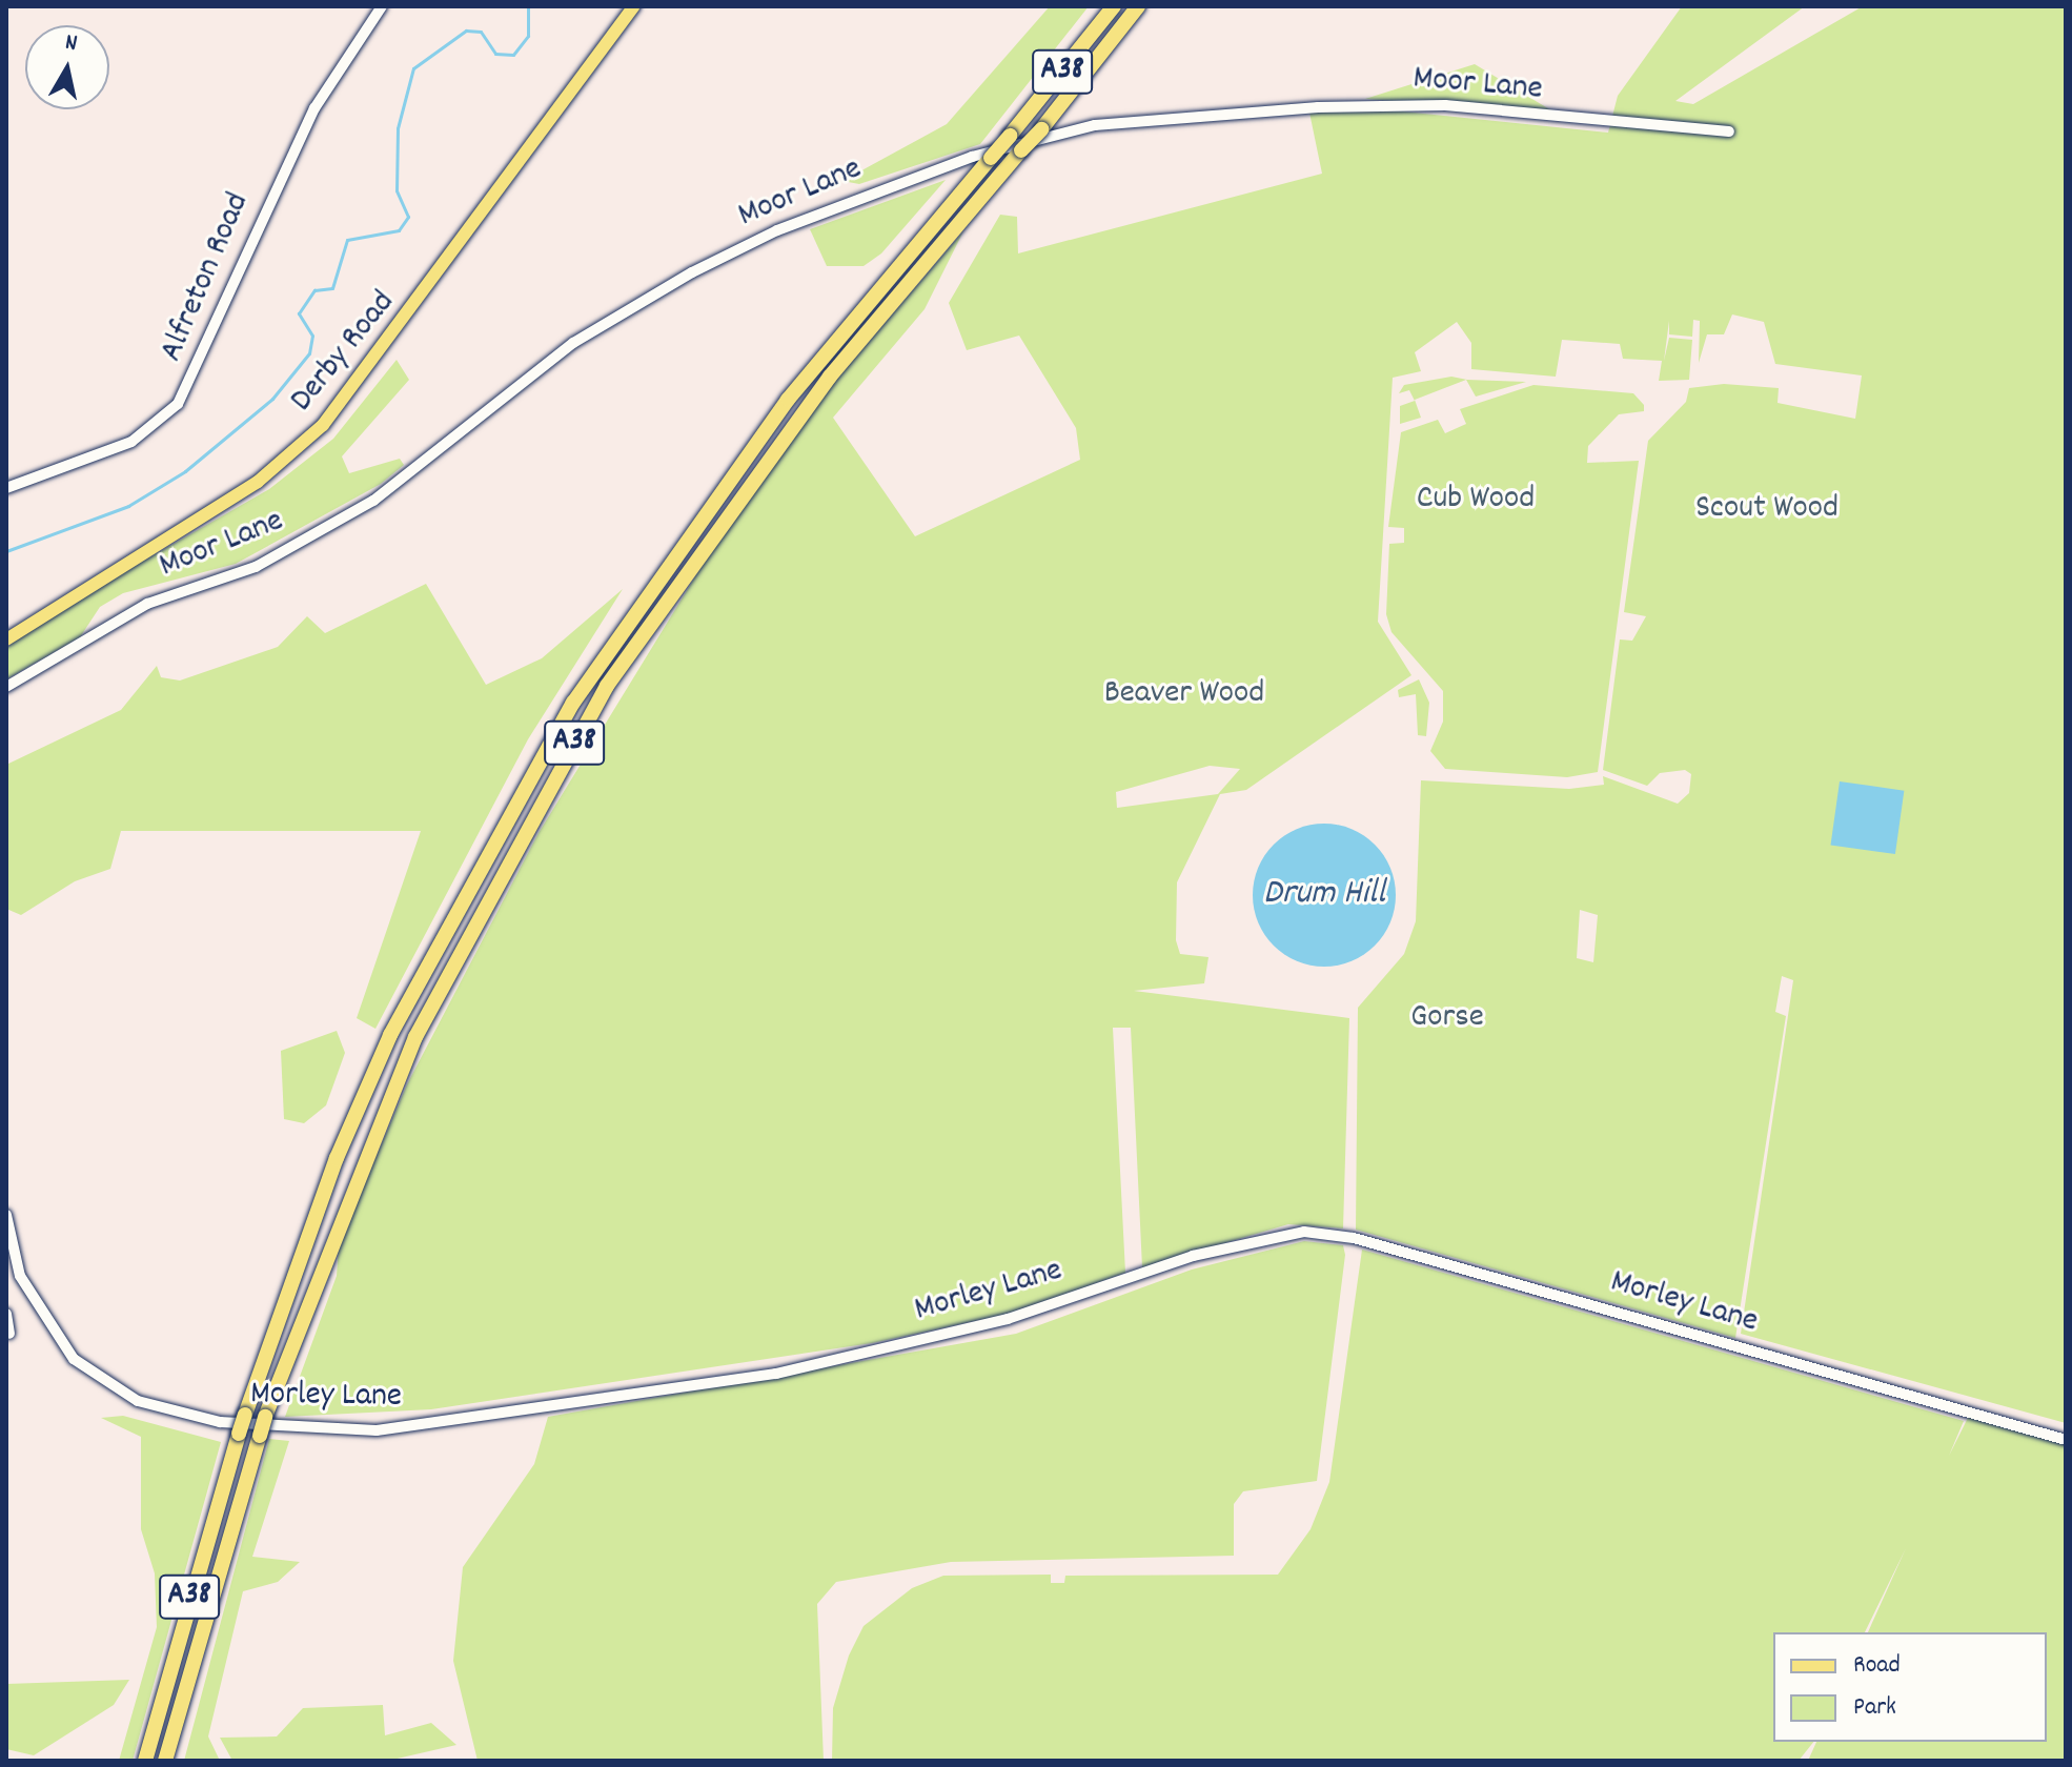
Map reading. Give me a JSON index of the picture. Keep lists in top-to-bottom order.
{
  "streets": {
    "highway": ["A38"],
    "main road": ["Derby Road"],
    "street": ["Moor Lane", "Alfreton Road", "Morley Lane"]
  },
  "water": ["Drum Hill"],
  "parks": [
    "Cub Wood",
    "Scout Wood",
    "Beaver Wood",
    "Gorse"
  ],
  "legend": ["Road", "Park"],
  "north": "top"
}
